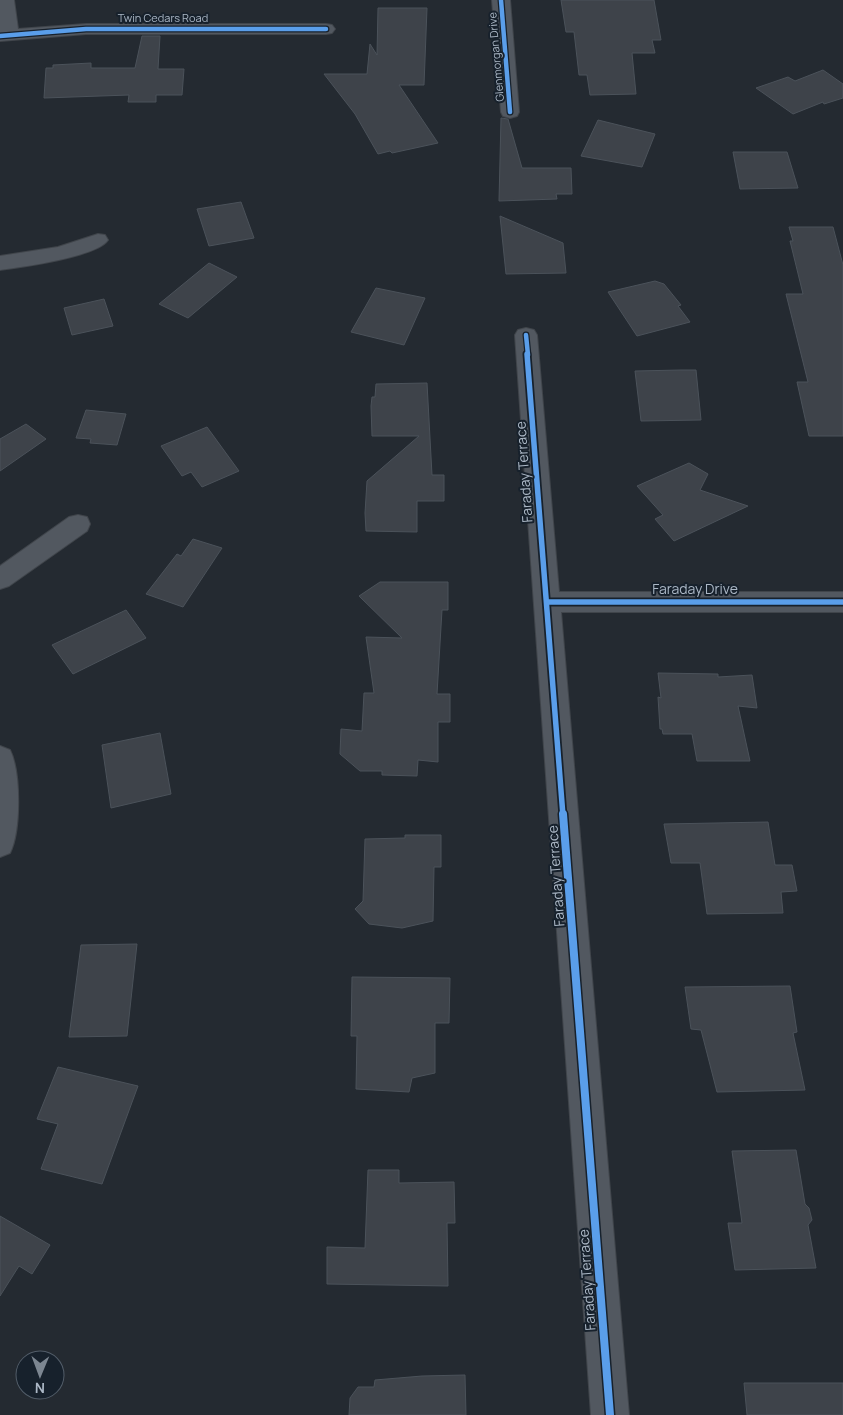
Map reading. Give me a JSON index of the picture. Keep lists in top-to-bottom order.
{
  "streets": {
    "street": [
      "Twin Cedars Road",
      "Glenmorgan Drive",
      "Faraday Terrace",
      "Faraday Drive"
    ]
  },
  "crossings": [
    ["Faraday Terrace", "Faraday Drive"]
  ],
  "north": "bottom"
}
